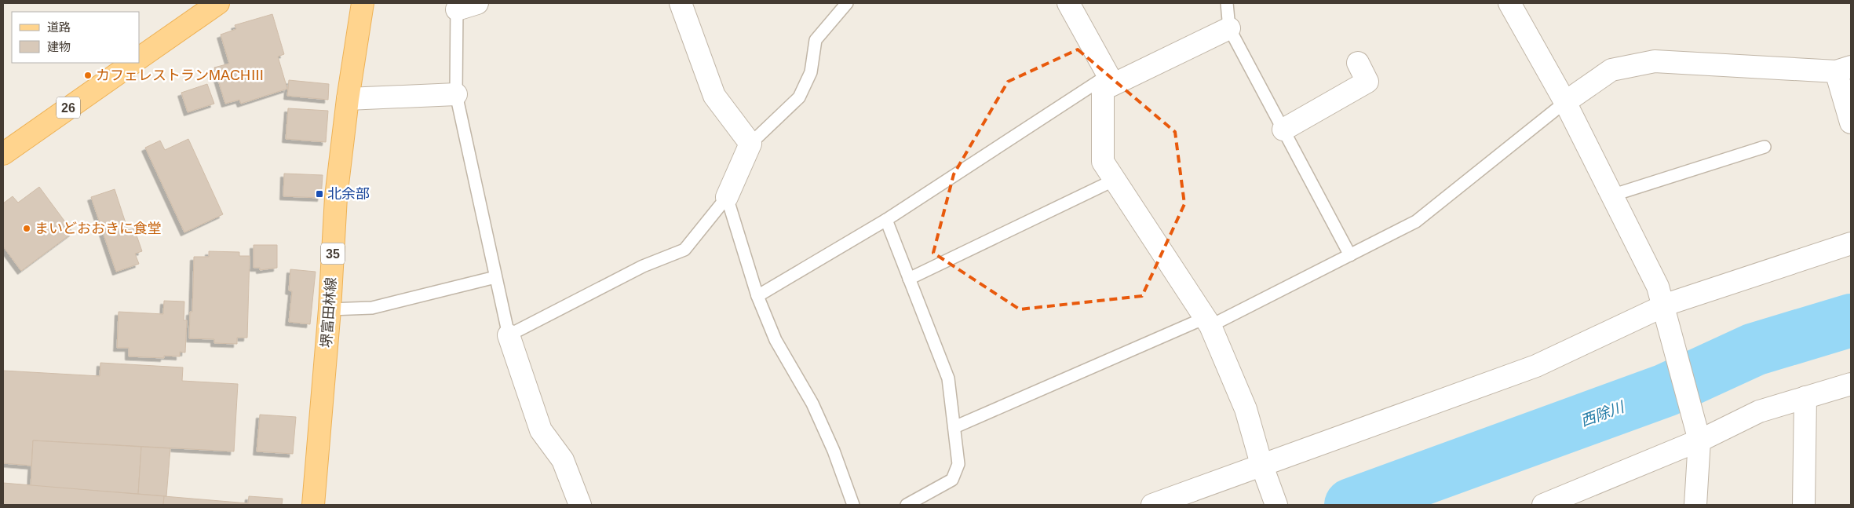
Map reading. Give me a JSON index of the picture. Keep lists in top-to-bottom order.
{
  "streets": {
    "main road": ["26", "35", "堺富田林線"]
  },
  "water": ["西除川"],
  "places": {
    "other": ["カフェレストランMACHⅢ", "まいどおおきに食堂"],
    "transit": ["北余部"]
  },
  "legend": ["道路", "建物"]
}
